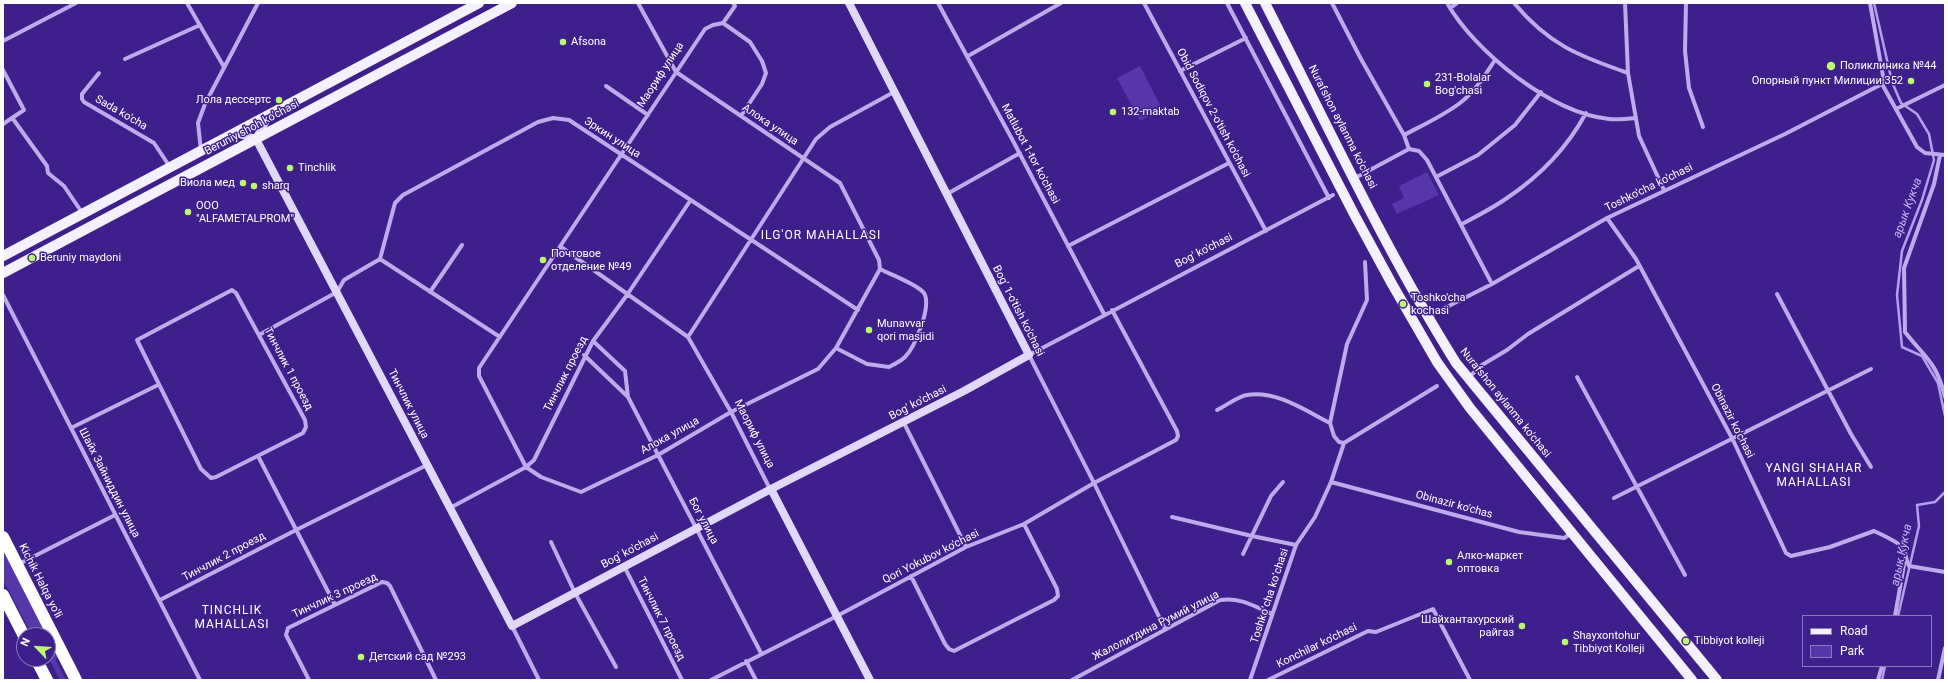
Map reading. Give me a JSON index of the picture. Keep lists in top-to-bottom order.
{
  "streets": {
    "highway": ["Kichik Halqa yo'li"],
    "main road": ["Nurafshon aylanma ko'chasi", "Beruniy shoh ko'chasi"],
    "street": [
      "Маориф улица",
      "Sada ko'cha",
      "Obid Sodiqov 2-o'tish ko'chasi",
      "Алока улица",
      "Эркин улица",
      "Matlubot 1-tor ko'chasi",
      "Toshko'cha ko'chasi",
      "Bog' ko'chasi",
      "Bog' 1-o'tish ko'chasi",
      "Тинчлик 1 проезд",
      "Тинчлик проезд",
      "Тинчлик улица",
      "Obinazir ko'chasi",
      "Шайх Зайниддин улица",
      "Obinazir ko'chas",
      "Бог улица",
      "Тинчлик 2 проезд",
      "Qori Yokubov ko'chasi",
      "Тинчлик 3 проезд",
      "Toshkoʻcha koʻchasi",
      "Тинчлик 7 проезд",
      "Жалолитдина Румий улица",
      "Konchilar ko'chasi"
    ]
  },
  "crossings": [
    ["Маориф улица", "Алока улица"],
    ["Маориф улица", "Эркин улица"],
    ["Маориф улица", "Bog' ko'chasi"],
    ["Маориф улица", "Тинчлик проезд"],
    ["Маориф улица", "Qori Yokubov ko'chasi"],
    ["Sada ko'cha", "Beruniy shoh ko'chasi"],
    ["Obid Sodiqov 2-o'tish ko'chasi", "Bog' ko'chasi"],
    ["Алока улица", "Эркин улица"],
    ["Алока улица", "Тинчлик проезд"],
    ["Алока улица", "Бог улица"],
    ["Nurafshon aylanma ko'chasi", "Toshko'cha ko'chasi"],
    ["Beruniy shoh ko'chasi", "Тинчлик улица"],
    ["Эркин улица", "Тинчлик проезд"],
    ["Matlubot 1-tor ko'chasi", "Bog' ko'chasi"],
    ["Toshko'cha ko'chasi", "Obinazir ko'chasi"],
    ["Bog' ko'chasi", "Bog' 1-o'tish ko'chasi"],
    ["Bog' ko'chasi", "Тинчлик улица"],
    ["Bog' ko'chasi", "Бог улица"],
    ["Bog' ko'chasi", "Qori Yokubov ko'chasi"],
    ["Bog' ko'chasi", "Тинчлик 7 проезд"],
    ["Bog' 1-o'tish ko'chasi", "Qori Yokubov ko'chasi"],
    ["Bog' 1-o'tish ko'chasi", "Жалолитдина Румий улица"],
    ["Тинчлик проезд", "Тинчлик улица"],
    ["Тинчлик проезд", "Бог улица"],
    ["Тинчлик улица", "Тинчлик 2 проезд"],
    ["Шайх Зайниддин улица", "Тинчлик 2 проезд"],
    ["Obinazir ko'chas", "Toshkoʻcha koʻchasi"],
    ["Бог улица", "Qori Yokubov ko'chasi"],
    ["Toshkoʻcha koʻchasi", "Жалолитдина Румий улица"]
  ],
  "districts": ["ILG'OR MAHALLASI", "YANGI SHAHAR MAHALLASI", "TINCHLIK MAHALLASI"],
  "water": ["арык Кукча"],
  "places": [
    "Afsona",
    "Поликлиника №44",
    "Опорный пункт Милиции 352",
    "231-Bolalar Bog'chasi",
    "Лола дессертс",
    "132-maktab",
    "Tinchlik",
    "Виола мед",
    "sharq",
    "OOO \"ALFAMETALPROM\"",
    "Beruniy maydoni",
    "Почтовое отделение №49",
    "Toshko'cha kochasi",
    "Munavvar qori masjidi",
    "Алко-маркет оптовка",
    "Шайхантахурский райгаз",
    "Tibbiyot kolleji",
    "Shayxontohur Tibbiyot Kolleji",
    "Детский сад №293"
  ],
  "legend": ["Road", "Park"],
  "north": "top left"
}
